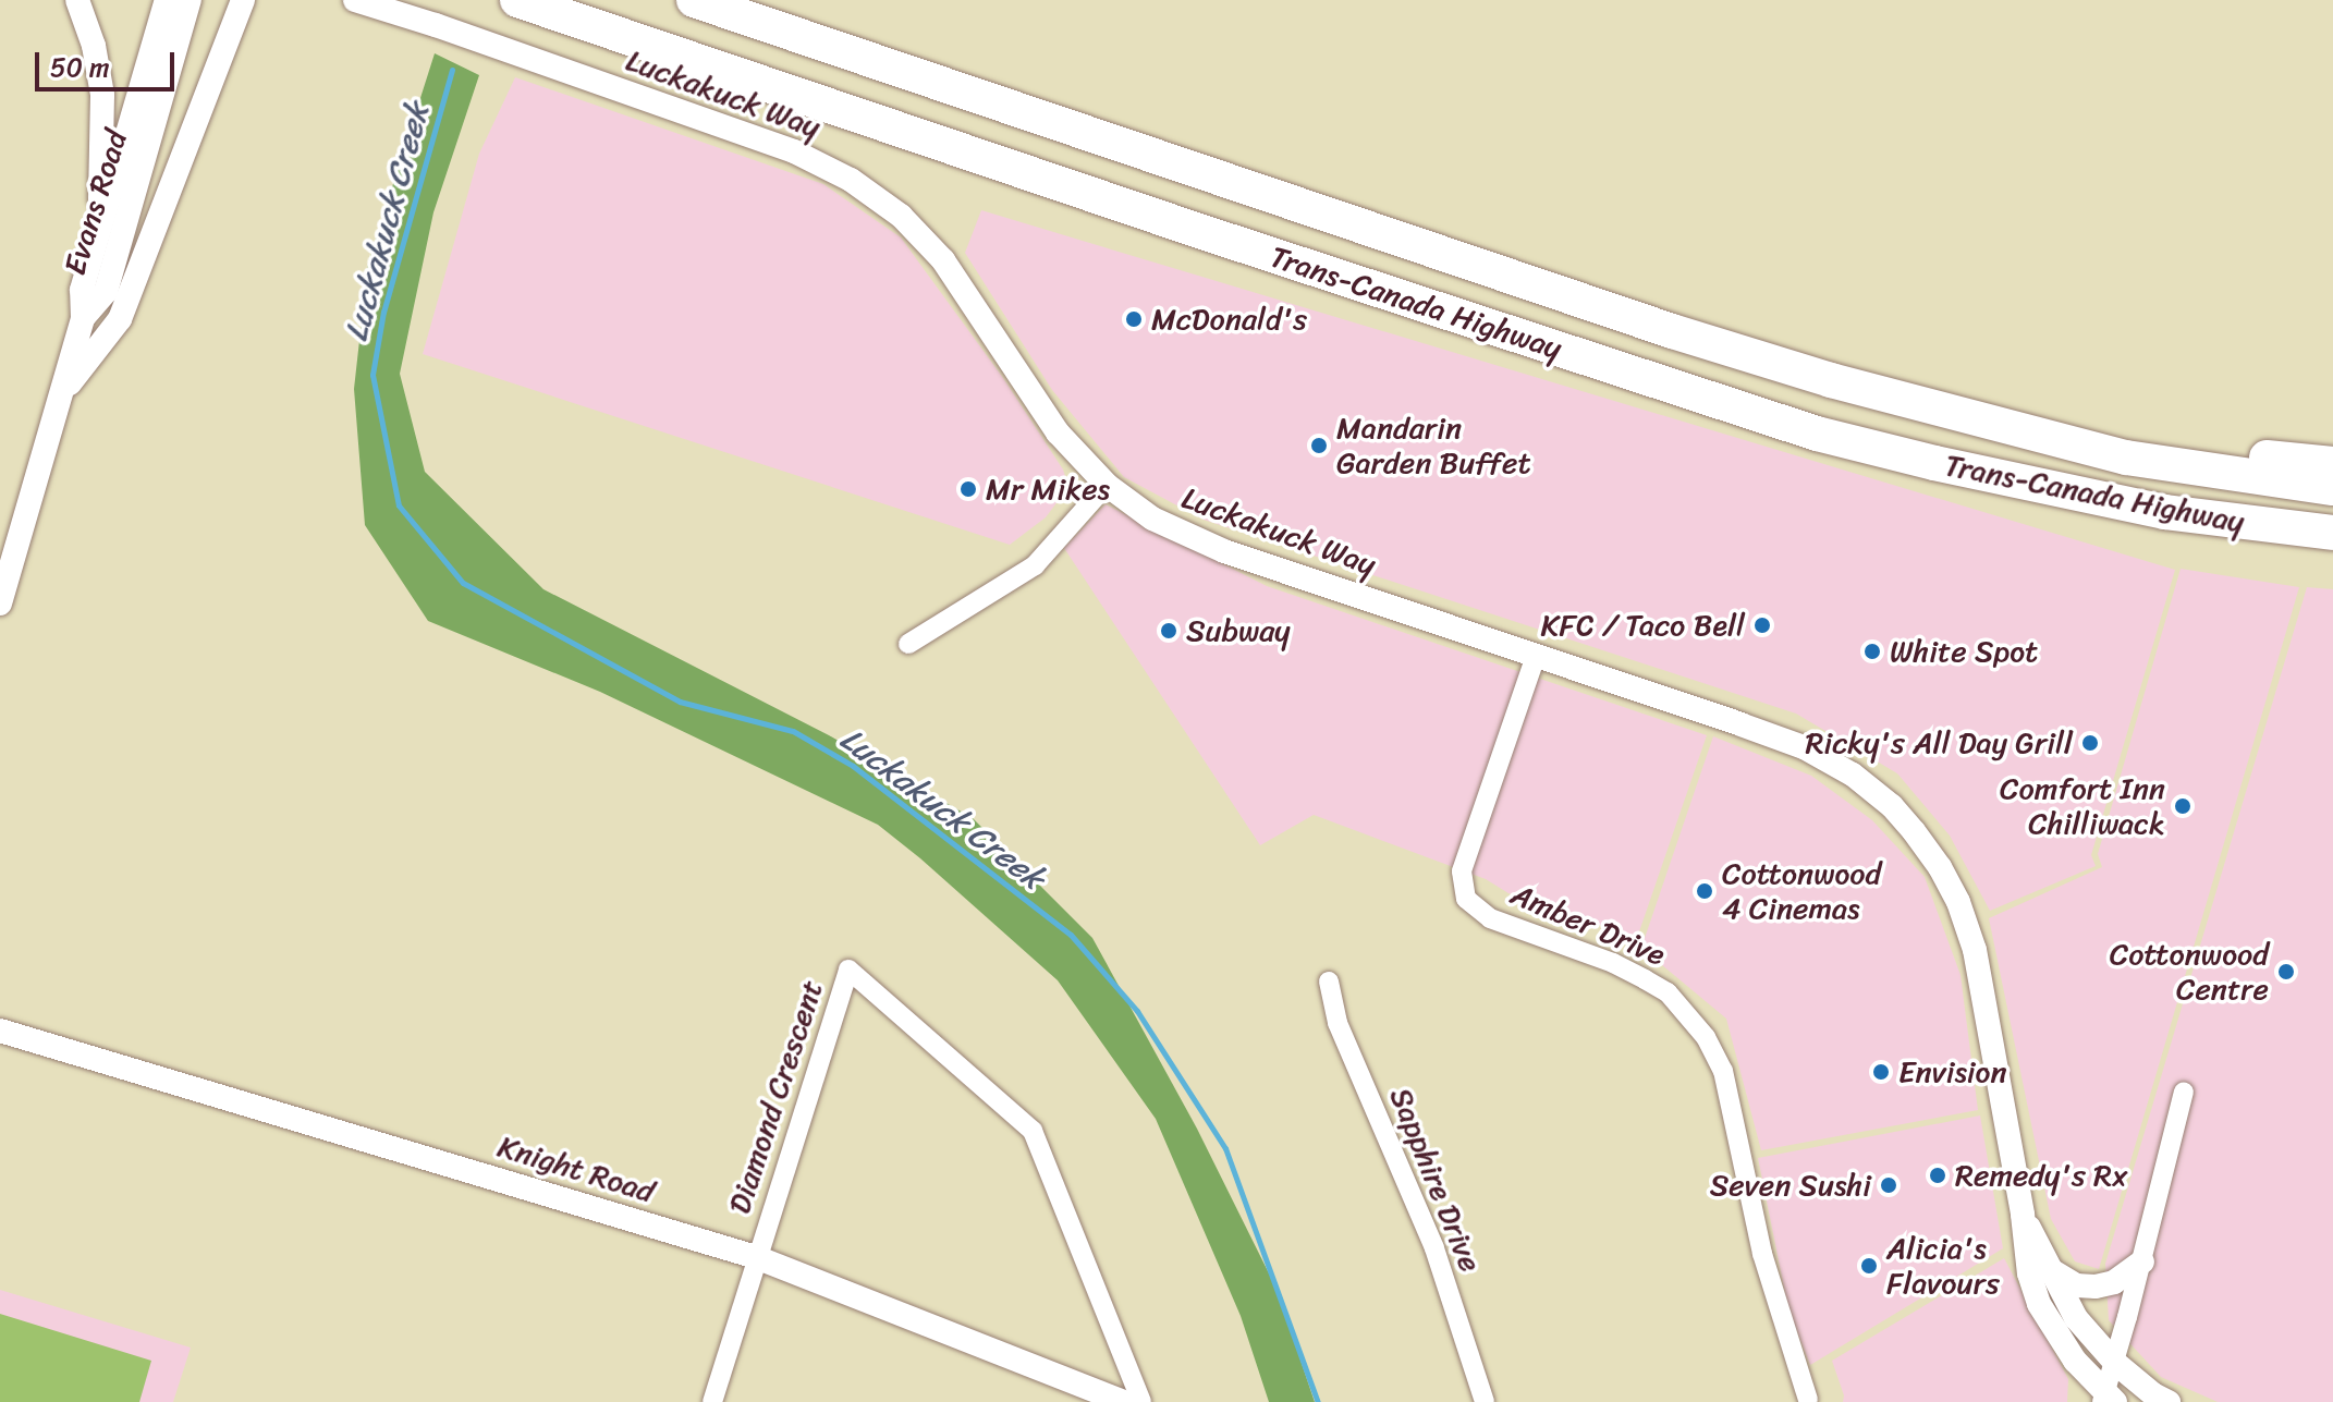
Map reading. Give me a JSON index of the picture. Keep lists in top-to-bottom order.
{
  "streets": {
    "highway": ["Trans-Canada Highway"],
    "street": [
      "Luckakuck Way",
      "Evans Road",
      "Amber Drive",
      "Diamond Crescent",
      "Knight Road",
      "Sapphire Drive"
    ]
  },
  "crossings": [
    ["Luckakuck Way", "Amber Drive"],
    ["Diamond Crescent", "Knight Road"]
  ],
  "water": ["Luckakuck Creek"],
  "places": [
    "McDonald's",
    "Mandarin Garden Buffet",
    "Mr Mikes",
    "KFC / Taco Bell",
    "Subway",
    "White Spot",
    "Ricky's All Day Grill",
    "Comfort Inn Chilliwack",
    "Cottonwood 4 Cinemas",
    "Cottonwood Centre",
    "Envision",
    "Remedy's Rx",
    "Seven Sushi",
    "Alicia's Flavours"
  ],
  "scale_bar": "50 m"
}
